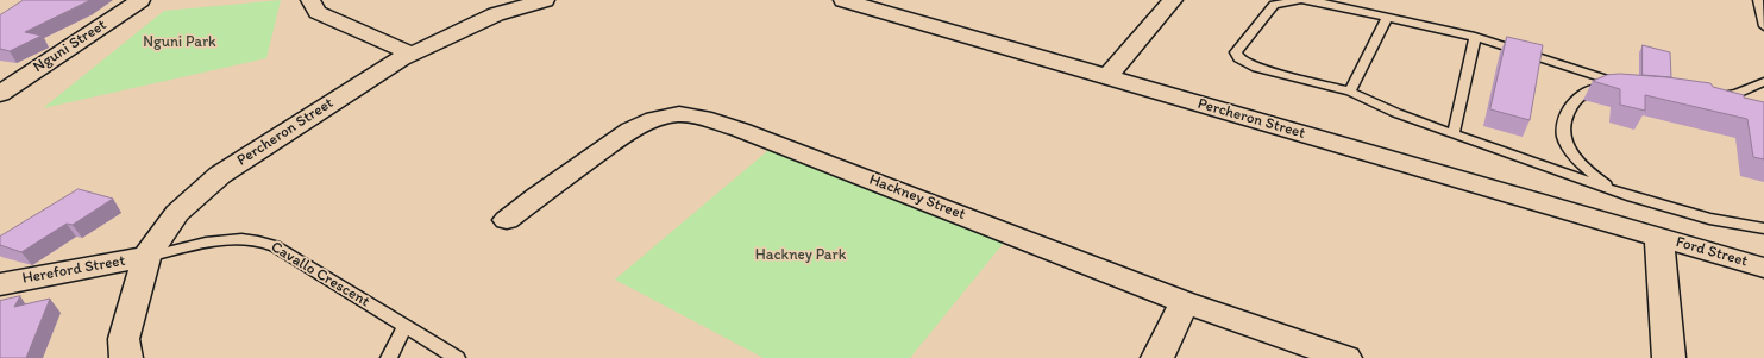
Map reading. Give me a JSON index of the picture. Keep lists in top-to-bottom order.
{
  "streets": {
    "street": [
      "Nguni Street",
      "Percheron Street",
      "Hackney Street",
      "Ford Street",
      "Hereford Street"
    ],
    "lane": ["Cavallo Crescent"]
  },
  "crossings": [
    ["Percheron Street", "Ford Street"],
    ["Percheron Street", "Hereford Street"],
    ["Percheron Street", "Cavallo Crescent"],
    ["Hereford Street", "Cavallo Crescent"]
  ],
  "parks": ["Nguni Park", "Hackney Park"]
}
